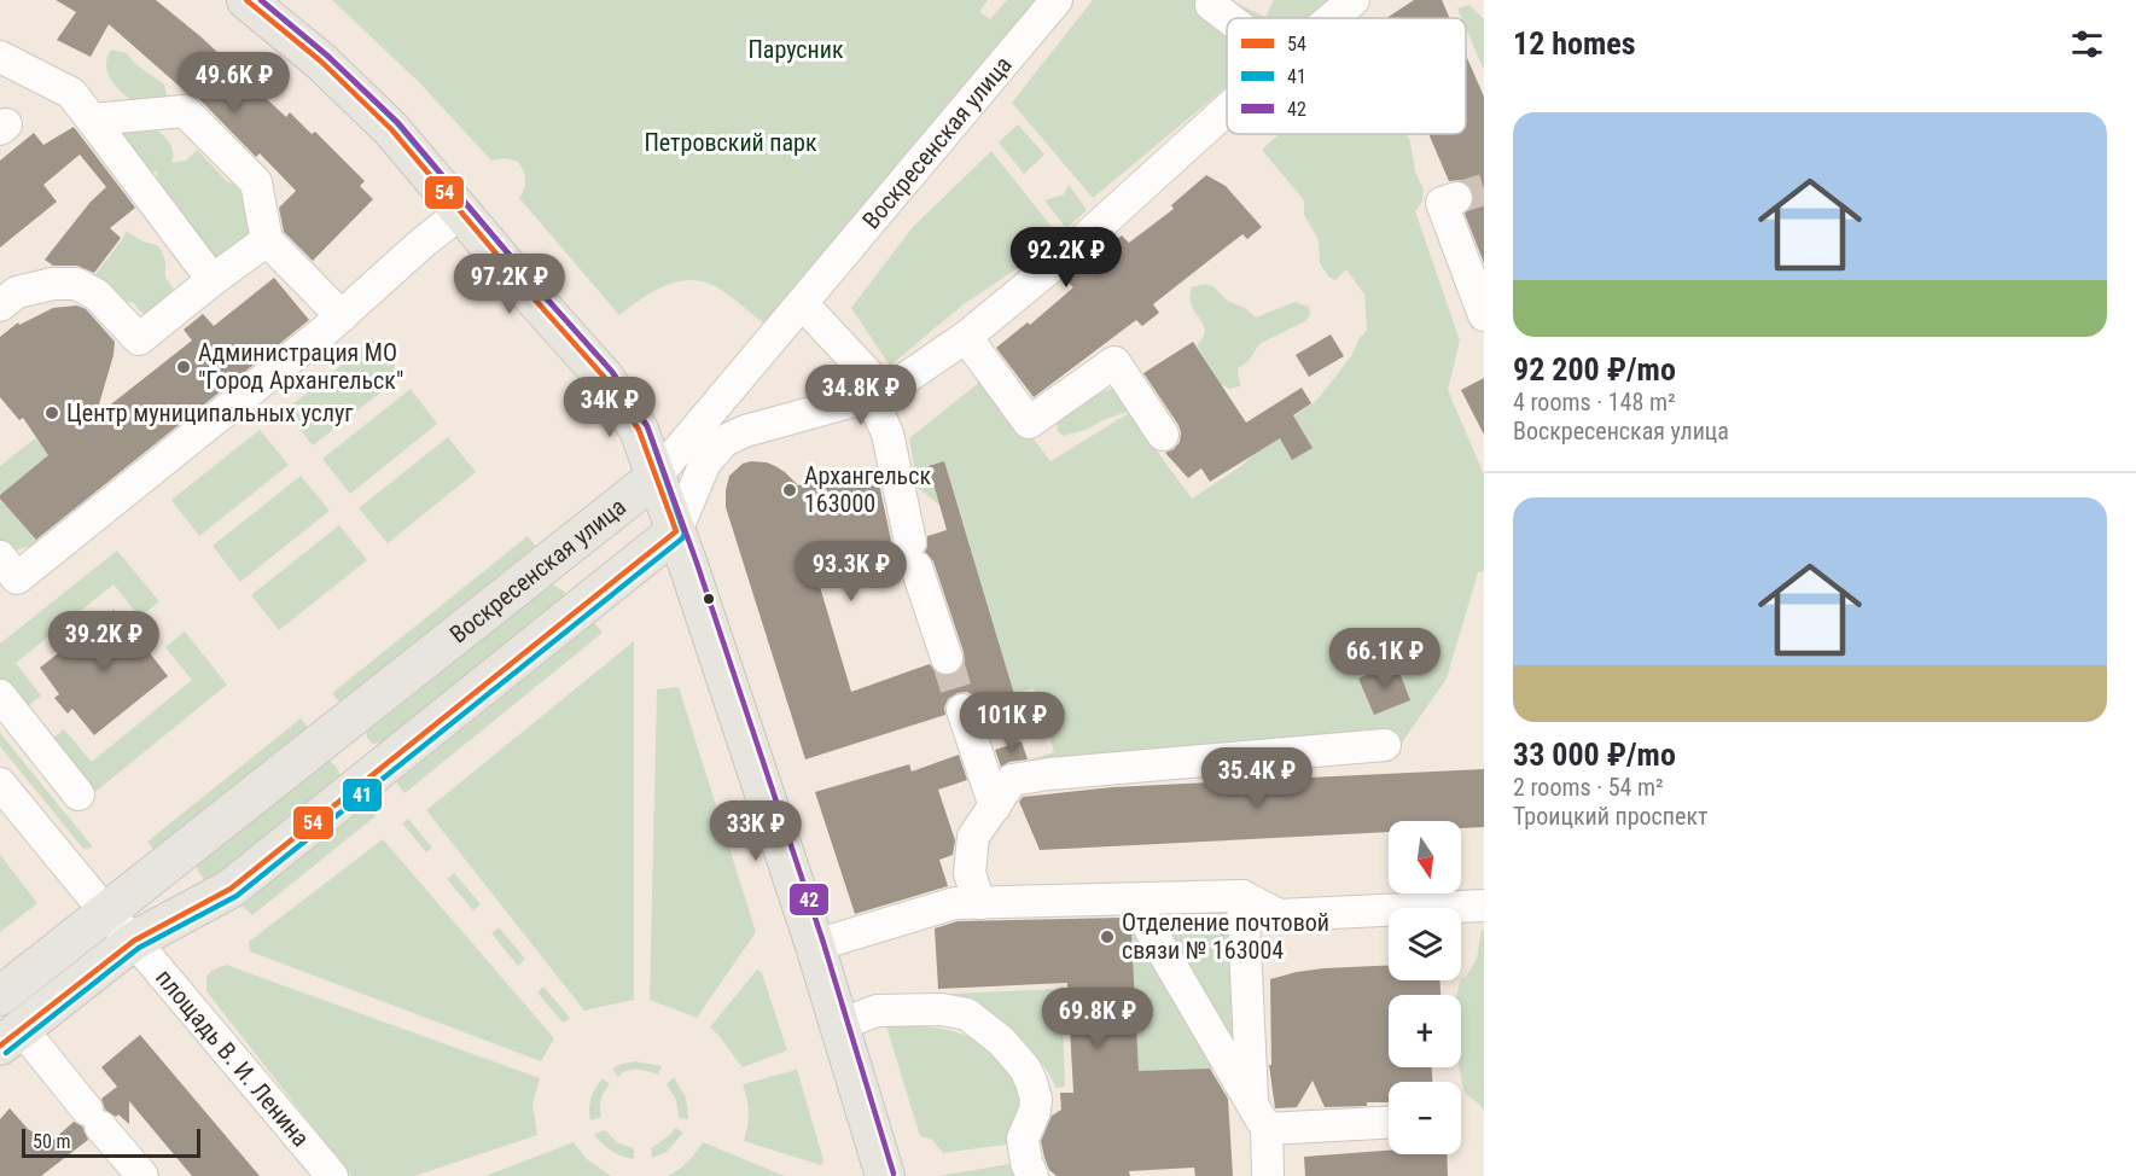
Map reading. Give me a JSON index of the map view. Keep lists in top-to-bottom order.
{
  "streets": {
    "main road": ["Воскресенская улица"],
    "street": ["площадь В. И. Ленина"]
  },
  "crossings": [
    ["Воскресенская улица", "площадь В. И. Ленина"]
  ],
  "parks": ["Парусник", "Петровский парк"],
  "places": [
    "Администрация МО \"Город Архангельск\"",
    "Центр муниципальных услуг",
    "Архангельск 163000",
    "Отделение почтовой связи № 163004"
  ],
  "lines": ["transit line 54", "transit line 41", "transit line 42"],
  "legend": ["54", "41", "42"],
  "scale_bar": "50 m",
  "north": "bottom",
  "page": {
    "heading": "12 homes",
    "price": [
      "49.6K ₽",
      "92.2K ₽",
      "97.2K ₽",
      "34.8K ₽",
      "34K ₽",
      "93.3K ₽",
      "39.2K ₽",
      "66.1K ₽",
      "101K ₽",
      "35.4K ₽",
      "33K ₽",
      "69.8K ₽"
    ],
    "list": [
      {
        "name": "92 200 ₽/mo",
        "note": "4 rooms · 148 m² · Воскресенская улица"
      },
      {
        "name": "33 000 ₽/mo",
        "note": "2 rooms · 54 m² · Троицкий проспект"
      }
    ],
    "map_buttons": ["+", "−"],
    "scale": "50 m"
  }
}
